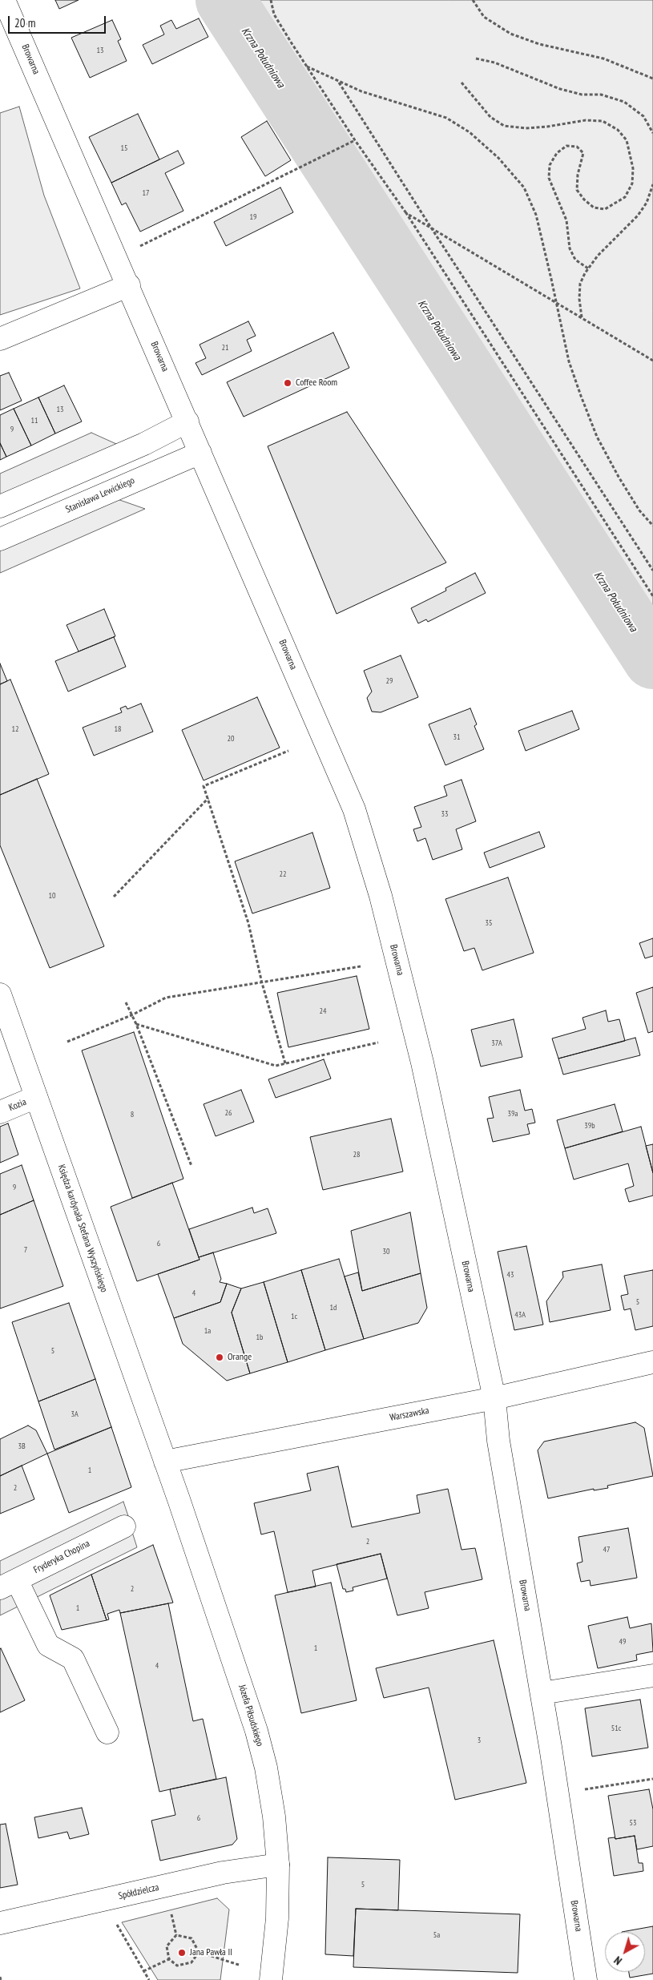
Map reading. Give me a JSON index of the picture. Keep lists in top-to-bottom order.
{
  "streets": {
    "street": [
      "Browarna",
      "Stanisława Lewickiego",
      "Kozia",
      "Księdza kardynała Stefana Wyszyńskiego",
      "Warszawska",
      "Fryderyka Chopina",
      "Józefa Piłsudskiego",
      "Spółdzielcza"
    ]
  },
  "crossings": [
    ["Browarna", "Stanisława Lewickiego"],
    ["Browarna", "Warszawska"],
    ["Kozia", "Księdza kardynała Stefana Wyszyńskiego"],
    ["Księdza kardynała Stefana Wyszyńskiego", "Warszawska"],
    ["Księdza kardynała Stefana Wyszyńskiego", "Józefa Piłsudskiego"],
    ["Warszawska", "Józefa Piłsudskiego"],
    ["Józefa Piłsudskiego", "Spółdzielcza"]
  ],
  "water": ["Krzna Południowa"],
  "places": ["Coffee Room", "Orange", "Jana Pawła II"],
  "house_numbers": [
    "13",
    "15",
    "17",
    "19",
    "21",
    "13",
    "11",
    "9",
    "29",
    "12",
    "18",
    "31",
    "20",
    "33",
    "22",
    "10",
    "35",
    "24",
    "37A",
    "26",
    "39a",
    "8",
    "39b",
    "28",
    "9",
    "6",
    "7",
    "30",
    "43",
    "4",
    "5",
    "1d",
    "43A",
    "1c",
    "1a",
    "1b",
    "5",
    "3A",
    "3B",
    "1",
    "2",
    "2",
    "47",
    "2",
    "1",
    "49",
    "1",
    "4",
    "51c",
    "3",
    "6",
    "53",
    "5",
    "5a"
  ],
  "scale_bar": "20 m",
  "north": "bottom left"
}
